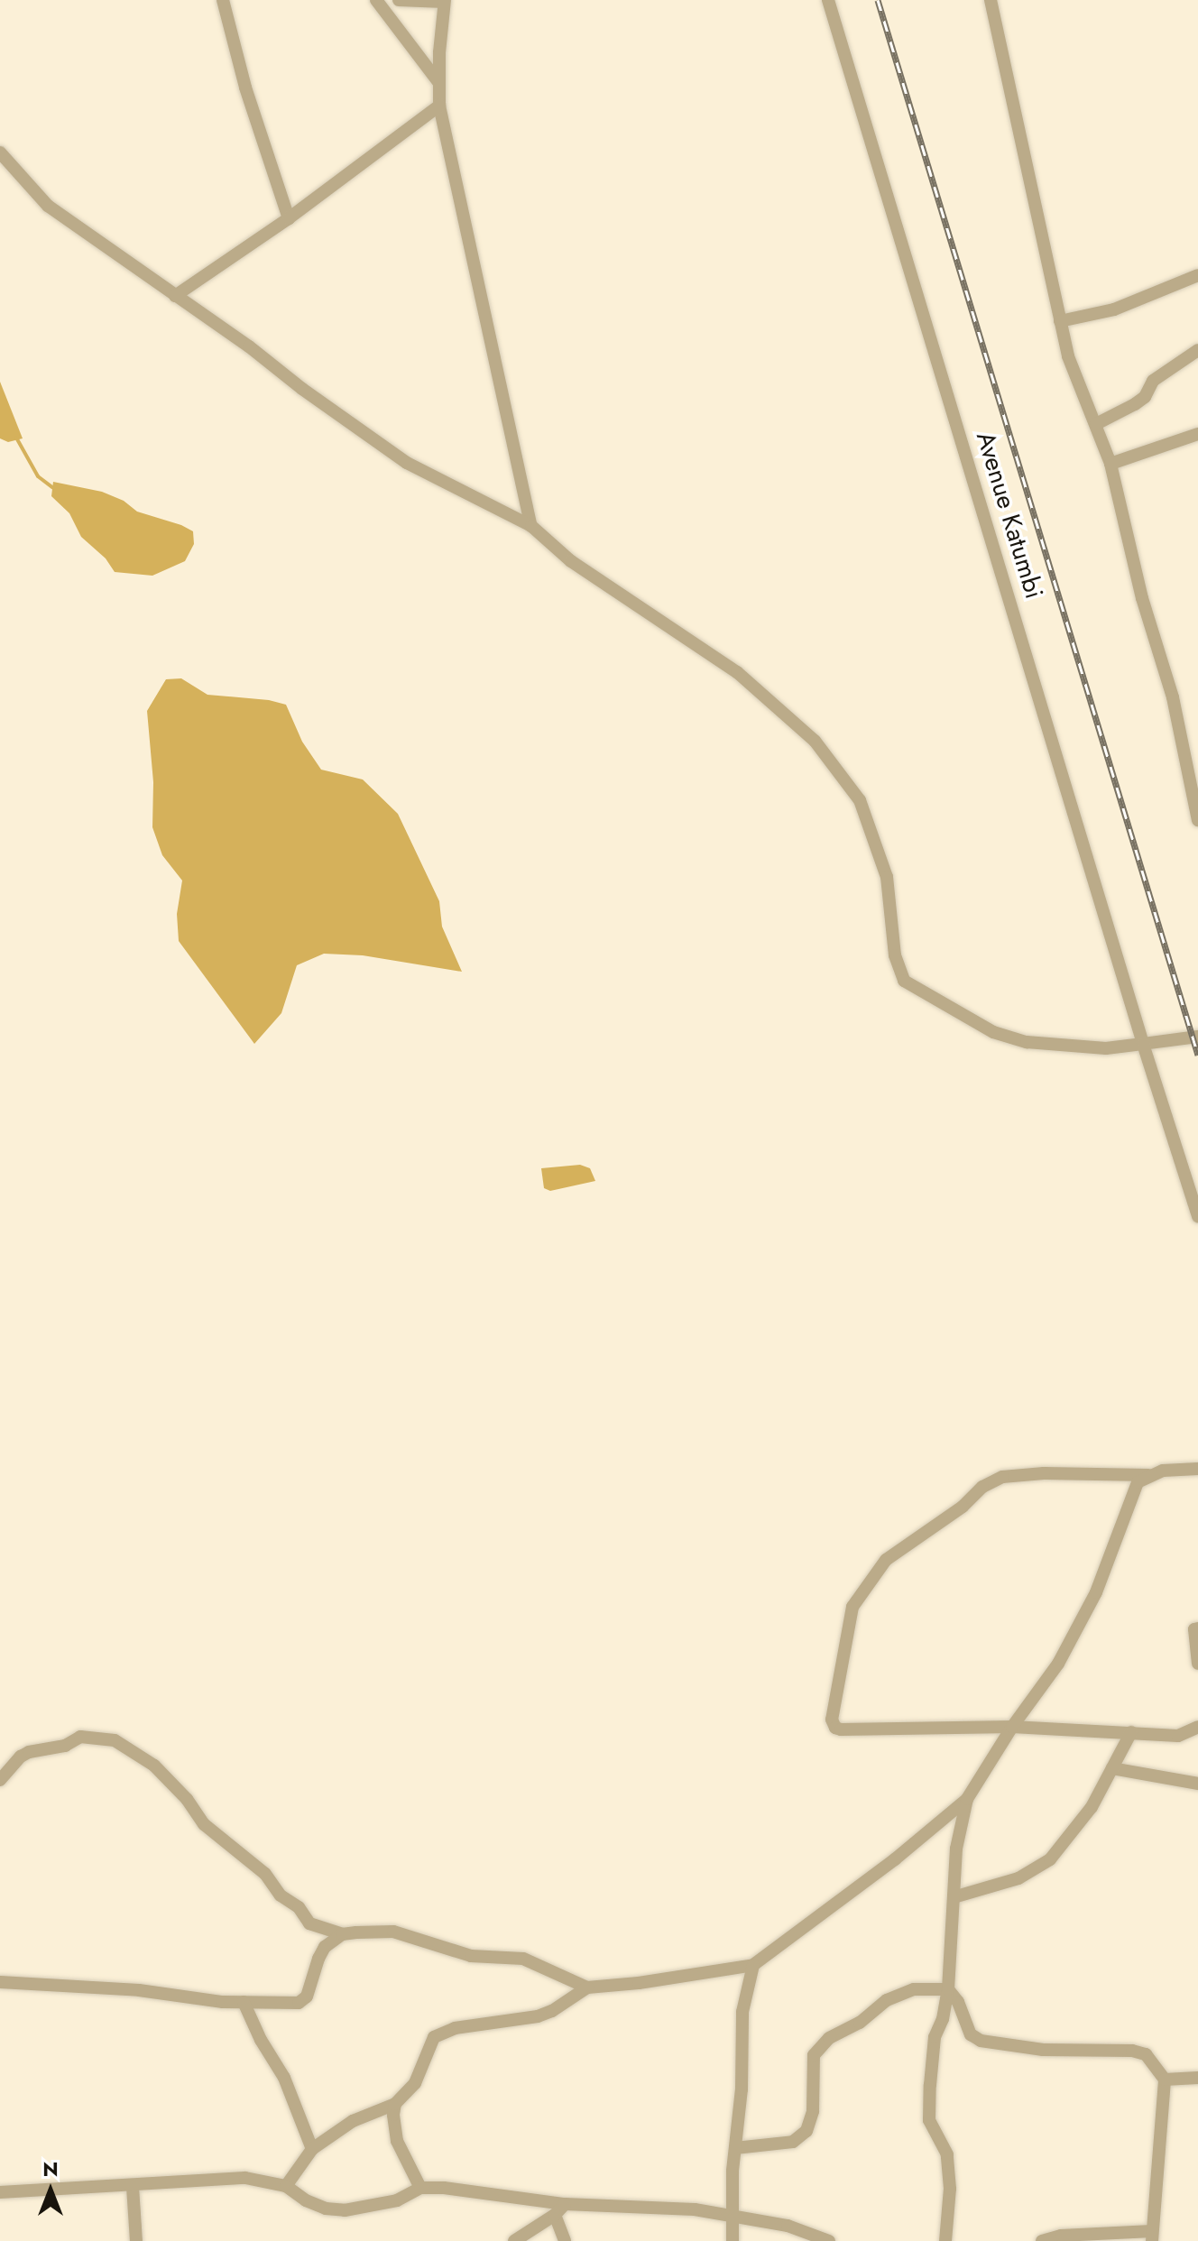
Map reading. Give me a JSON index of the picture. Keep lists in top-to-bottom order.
{
  "streets": {
    "street": ["Avenue Katumbi"]
  },
  "north": "top"
}
